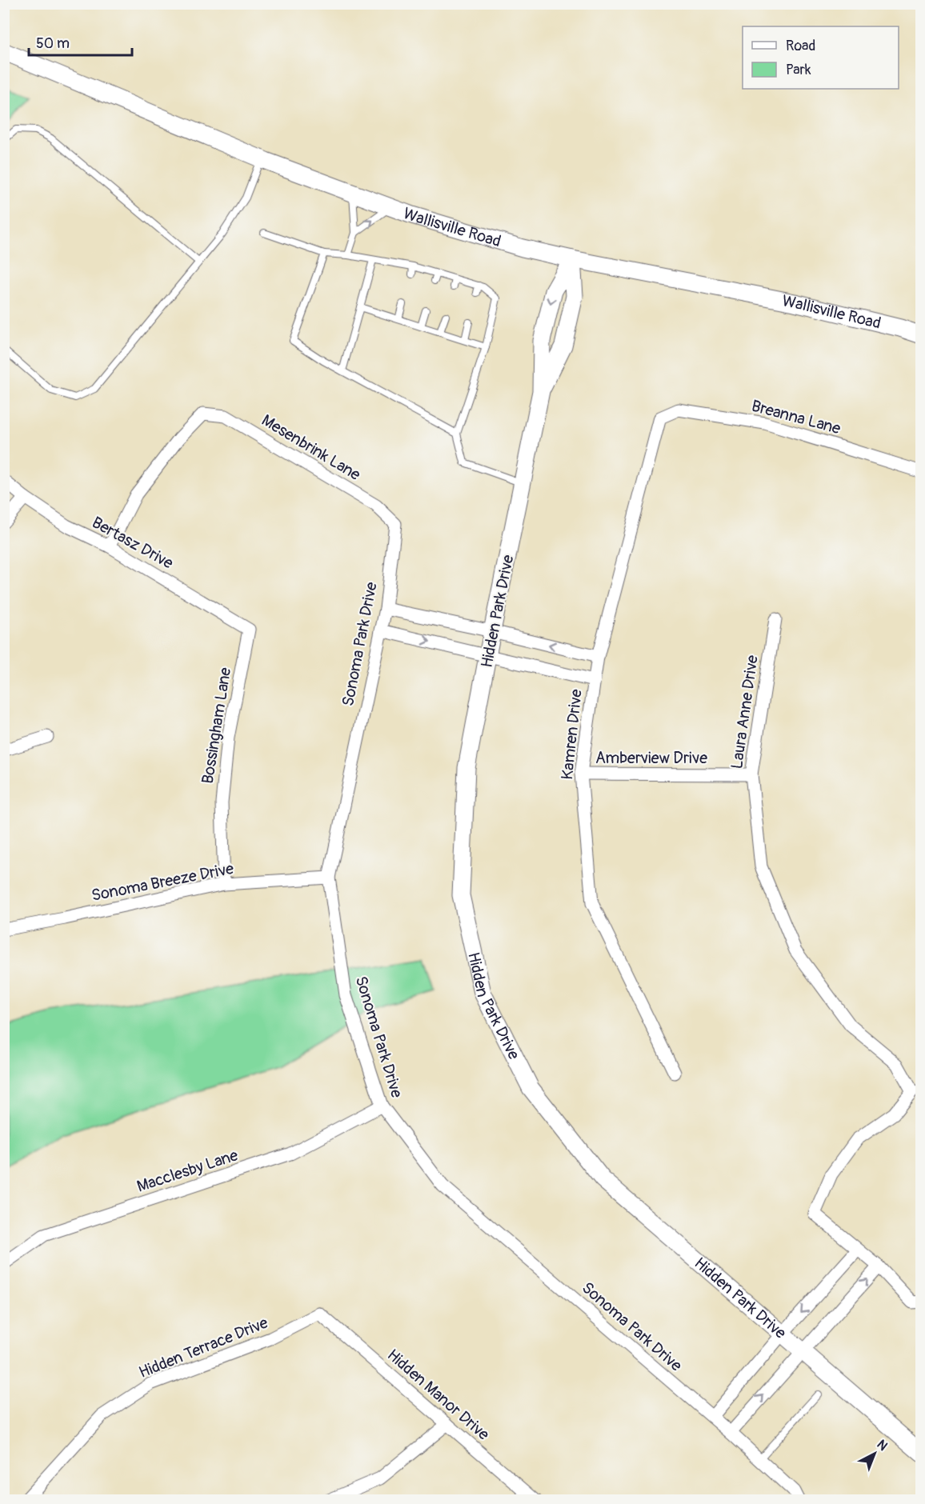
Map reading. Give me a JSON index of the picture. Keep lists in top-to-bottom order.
{
  "streets": {
    "street": [
      "Wallisville Road",
      "Breanna Lane",
      "Mesenbrink Lane",
      "Bertasz Drive",
      "Hidden Park Drive",
      "Sonoma Park Drive",
      "Laura Anne Drive",
      "Bossingham Lane",
      "Kamren Drive",
      "Amberview Drive",
      "Sonoma Breeze Drive",
      "Macclesby Lane",
      "Hidden Terrace Drive",
      "Hidden Manor Drive"
    ]
  },
  "crossings": [
    ["Wallisville Road", "Hidden Park Drive"],
    ["Breanna Lane", "Kamren Drive"],
    ["Mesenbrink Lane", "Bertasz Drive"],
    ["Mesenbrink Lane", "Sonoma Park Drive"],
    ["Bertasz Drive", "Bossingham Lane"],
    ["Sonoma Park Drive", "Sonoma Breeze Drive"],
    ["Sonoma Park Drive", "Macclesby Lane"],
    ["Laura Anne Drive", "Amberview Drive"],
    ["Bossingham Lane", "Sonoma Breeze Drive"],
    ["Kamren Drive", "Amberview Drive"],
    ["Hidden Terrace Drive", "Hidden Manor Drive"]
  ],
  "legend": ["Road", "Park"],
  "scale_bar": "50 m",
  "north": "top right"
}
